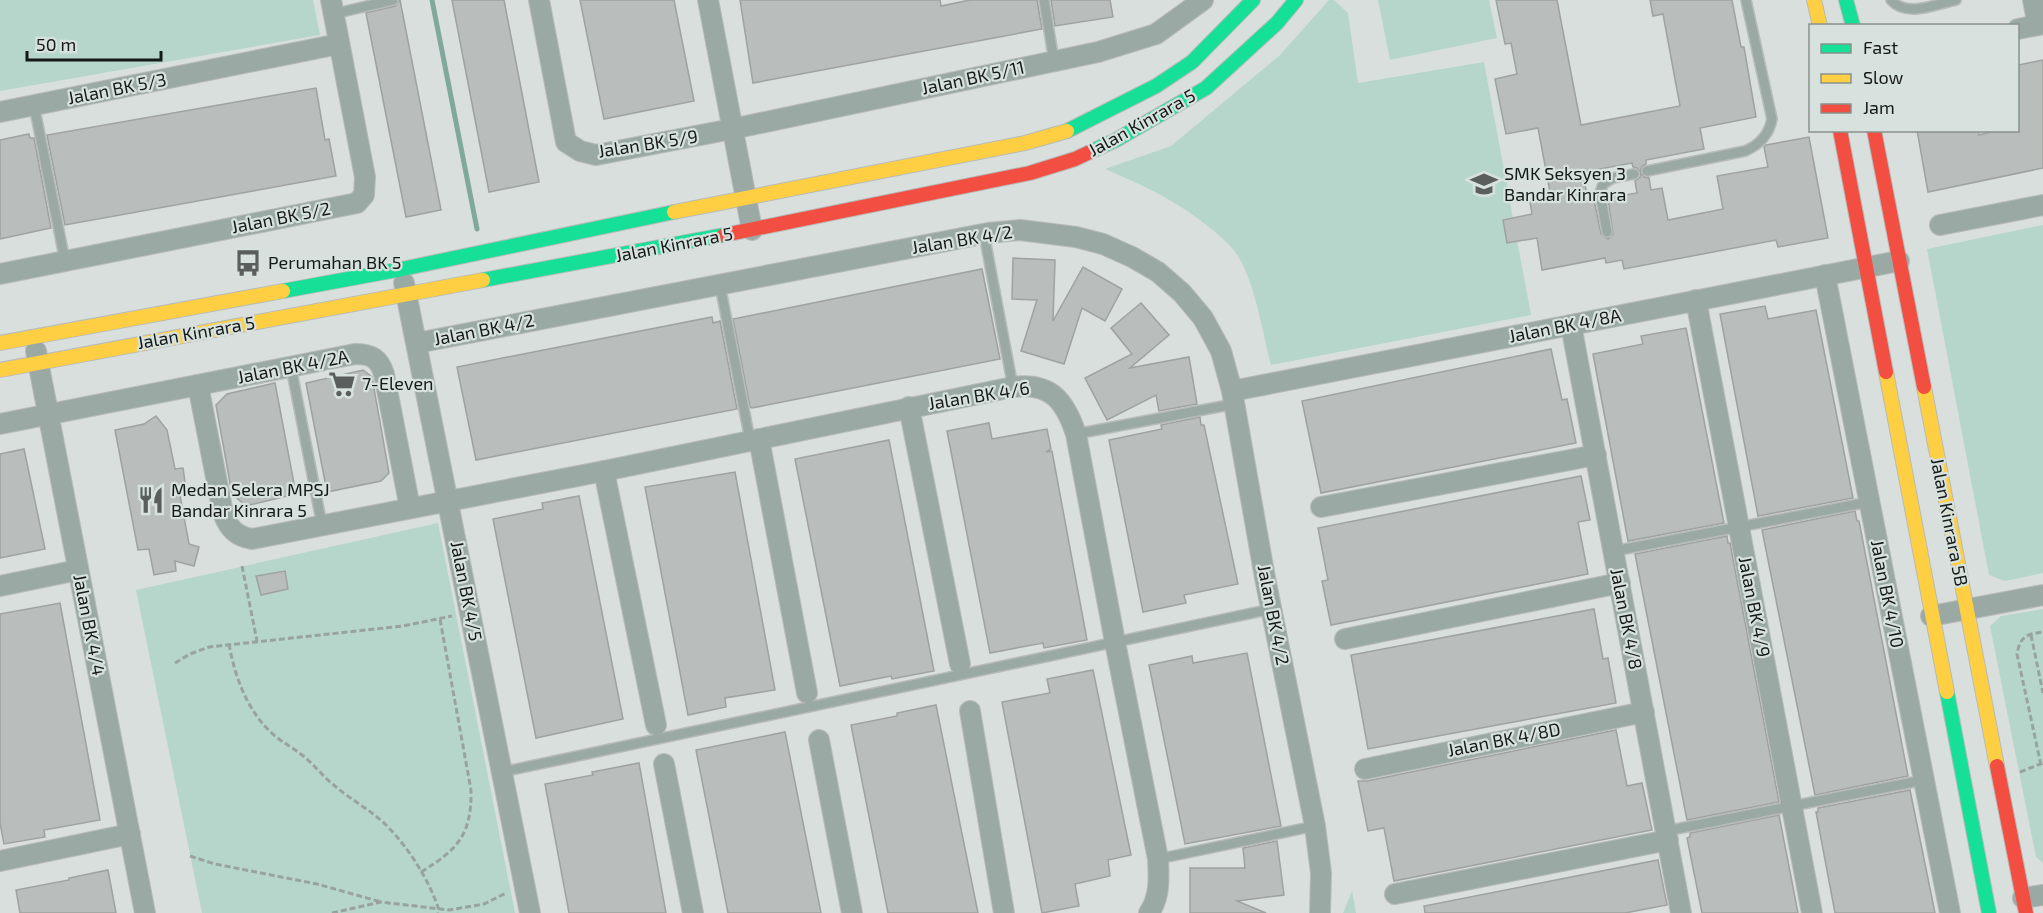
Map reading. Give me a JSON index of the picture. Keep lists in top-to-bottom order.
{
  "streets": {
    "main road": ["Jalan Kinrara 5", "Jalan Kinrara 5B"],
    "street": [
      "Jalan BK 5/11",
      "Jalan BK 5/3",
      "Jalan BK 5/9",
      "Jalan BK 5/2",
      "Jalan BK 4/2",
      "Jalan BK 4/8A",
      "Jalan BK 4/2A",
      "Jalan BK 4/6",
      "Jalan BK 4/5",
      "Jalan BK 4/10",
      "Jalan BK 4/9",
      "Jalan BK 4/8",
      "Jalan BK 4/4",
      "Jalan BK 4/8D"
    ]
  },
  "crossings": [
    ["Jalan BK 5/11", "Jalan BK 5/9"],
    ["Jalan BK 5/3", "Jalan BK 5/2"],
    ["Jalan Kinrara 5", "Jalan BK 4/5"],
    ["Jalan Kinrara 5", "Jalan BK 4/4"],
    ["Jalan BK 4/2", "Jalan BK 4/8A"],
    ["Jalan BK 4/2", "Jalan BK 4/5"],
    ["Jalan BK 4/8A", "Jalan Kinrara 5B"],
    ["Jalan BK 4/8A", "Jalan BK 4/10"],
    ["Jalan BK 4/8A", "Jalan BK 4/9"],
    ["Jalan BK 4/8A", "Jalan BK 4/8"],
    ["Jalan BK 4/2A", "Jalan BK 4/4"],
    ["Jalan BK 4/6", "Jalan BK 4/5"],
    ["Jalan BK 4/8", "Jalan BK 4/8D"]
  ],
  "places": {
    "school or university": ["SMK Seksyen 3 Bandar Kinrara"],
    "bus stop": ["Perumahan BK 5"],
    "supermarket": ["7-Eleven"],
    "restaurant": ["Medan Selera MPSJ Bandar Kinrara 5"]
  },
  "legend": ["Fast", "Slow", "Jam"],
  "scale_bar": "50 m"
}
